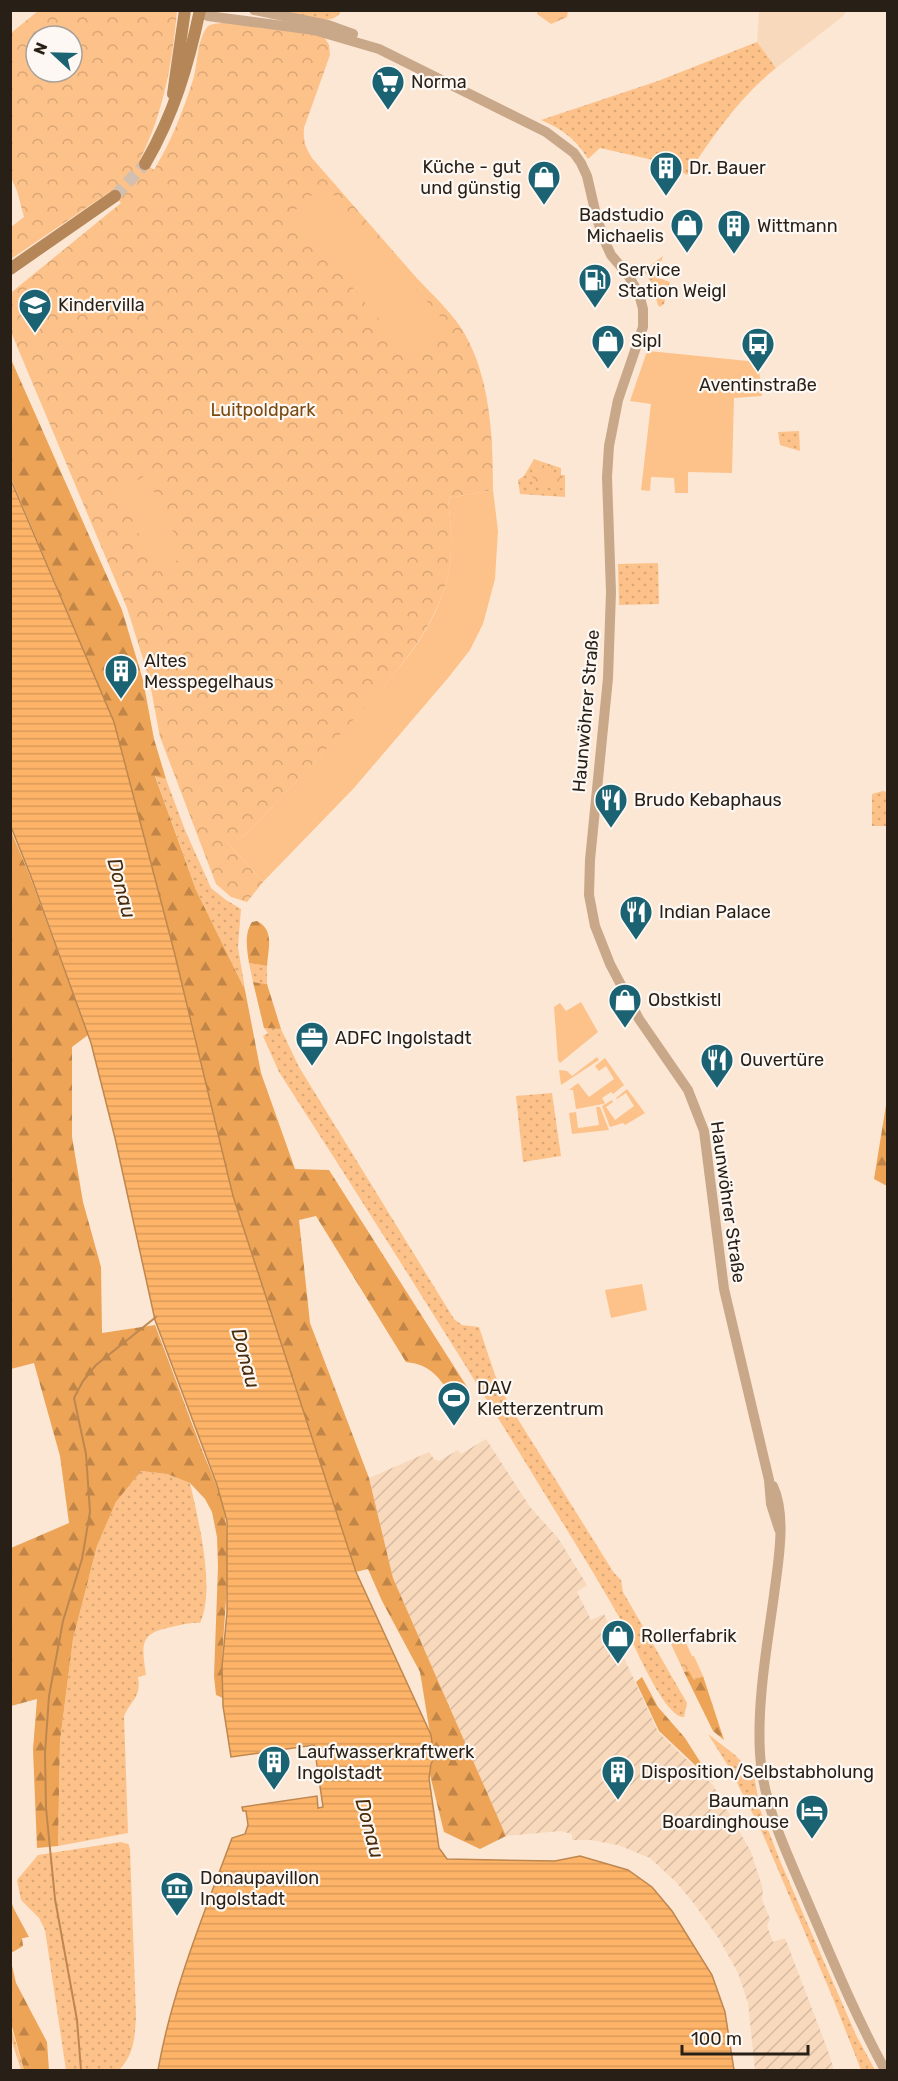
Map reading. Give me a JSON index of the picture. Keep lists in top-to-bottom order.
{
  "streets": {
    "street": ["Haunwöhrer Straße"]
  },
  "water": ["Donau"],
  "parks": ["Luitpoldpark"],
  "places": {
    "supermarket": ["Norma"],
    "building": [
      "Dr. Bauer",
      "Wittmann",
      "Altes Messpegelhaus",
      "Laufwasserkraftwerk Ingolstadt",
      "Disposition/Selbstabholung"
    ],
    "shop": [
      "Küche - gut und günstig",
      "Badstudio Michaelis",
      "Sipl",
      "Obstkistl",
      "Rollerfabrik"
    ],
    "fuel station": ["Service Station Weigl"],
    "school or university": ["Kindervilla"],
    "bus stop": ["Aventinstraße"],
    "restaurant": ["Brudo Kebaphaus", "Indian Palace", "Ouvertüre"],
    "office": ["ADFC Ingolstadt"],
    "sports": ["DAV Kletterzentrum"],
    "hotel": ["Baumann Boardinghouse"],
    "museum": ["Donaupavillon Ingolstadt"]
  },
  "scale_bar": "100 m",
  "north": "left"
}
